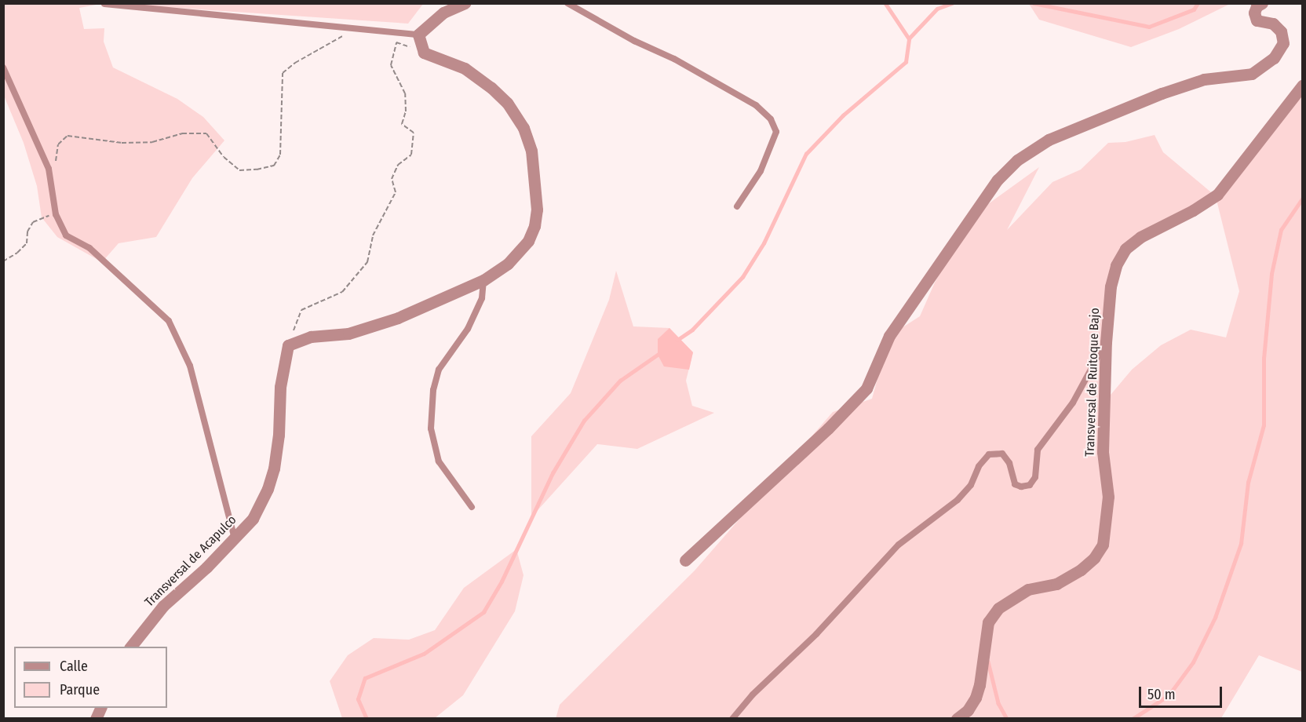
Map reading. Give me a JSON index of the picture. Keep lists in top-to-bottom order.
{
  "streets": {
    "street": ["Transversal de Ruitoque Bajo", "Transversal de Acapulco"]
  },
  "legend": ["Calle", "Parque"],
  "scale_bar": "50 m"
}
